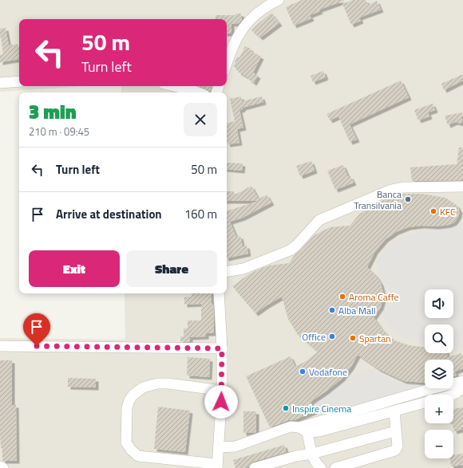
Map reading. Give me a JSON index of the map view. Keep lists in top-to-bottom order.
{
  "places": [
    "Banca Transilvania",
    "KFC",
    "Aroma Caffe",
    "Alba Mall",
    "Office",
    "Spartan",
    "Vodafone",
    "Inspire Cinema"
  ],
  "page": {
    "turn": ["50 m", "Turn left"],
    "heading": ["3 min", "210 m · 09:45"],
    "list": [
      {
        "name": "Turn left",
        "value": "50 m"
      },
      {
        "name": "Arrive at destination",
        "value": "160 m"
      }
    ],
    "buttons": ["Exit", "Share"],
    "map_buttons": ["+", "−"]
  }
}
